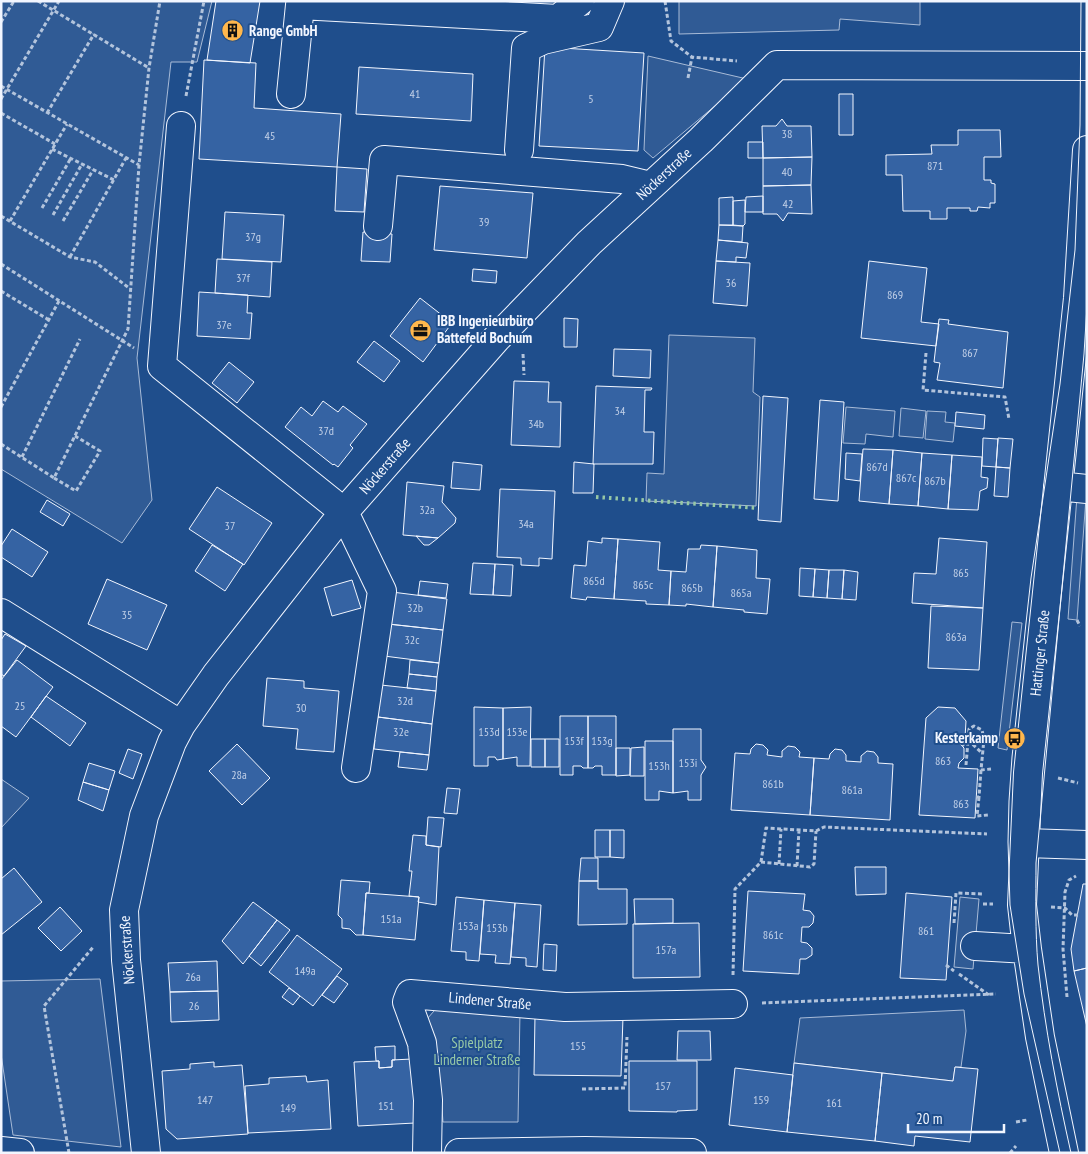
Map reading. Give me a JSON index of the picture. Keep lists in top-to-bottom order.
{
  "streets": {
    "street": ["Nöckerstraße", "Hattinger Straße", "Lindener Straße"]
  },
  "parks": ["Spielplatz Linderner Straße"],
  "places": {
    "building": ["Range GmbH"],
    "office": ["IBB Ingenieurbüro Battefeld Bochum"],
    "bus stop": ["Kesterkamp"]
  },
  "house_numbers": [
    "41",
    "5",
    "38",
    "45",
    "871",
    "40",
    "42",
    "39",
    "37g",
    "37f",
    "36",
    "869",
    "37e",
    "867",
    "34",
    "34b",
    "37d",
    "867d",
    "867c",
    "867b",
    "32a",
    "34a",
    "37",
    "865",
    "865d",
    "865c",
    "865b",
    "865a",
    "32b",
    "35",
    "863a",
    "32c",
    "32d",
    "25",
    "30",
    "32e",
    "153d",
    "153e",
    "153f",
    "153g",
    "863",
    "153i",
    "153h",
    "28a",
    "861b",
    "861a",
    "863",
    "151a",
    "153a",
    "153b",
    "861",
    "861c",
    "157a",
    "149a",
    "26a",
    "26",
    "155",
    "157",
    "147",
    "159",
    "161",
    "151",
    "149"
  ],
  "scale_bar": "20 m"
}
